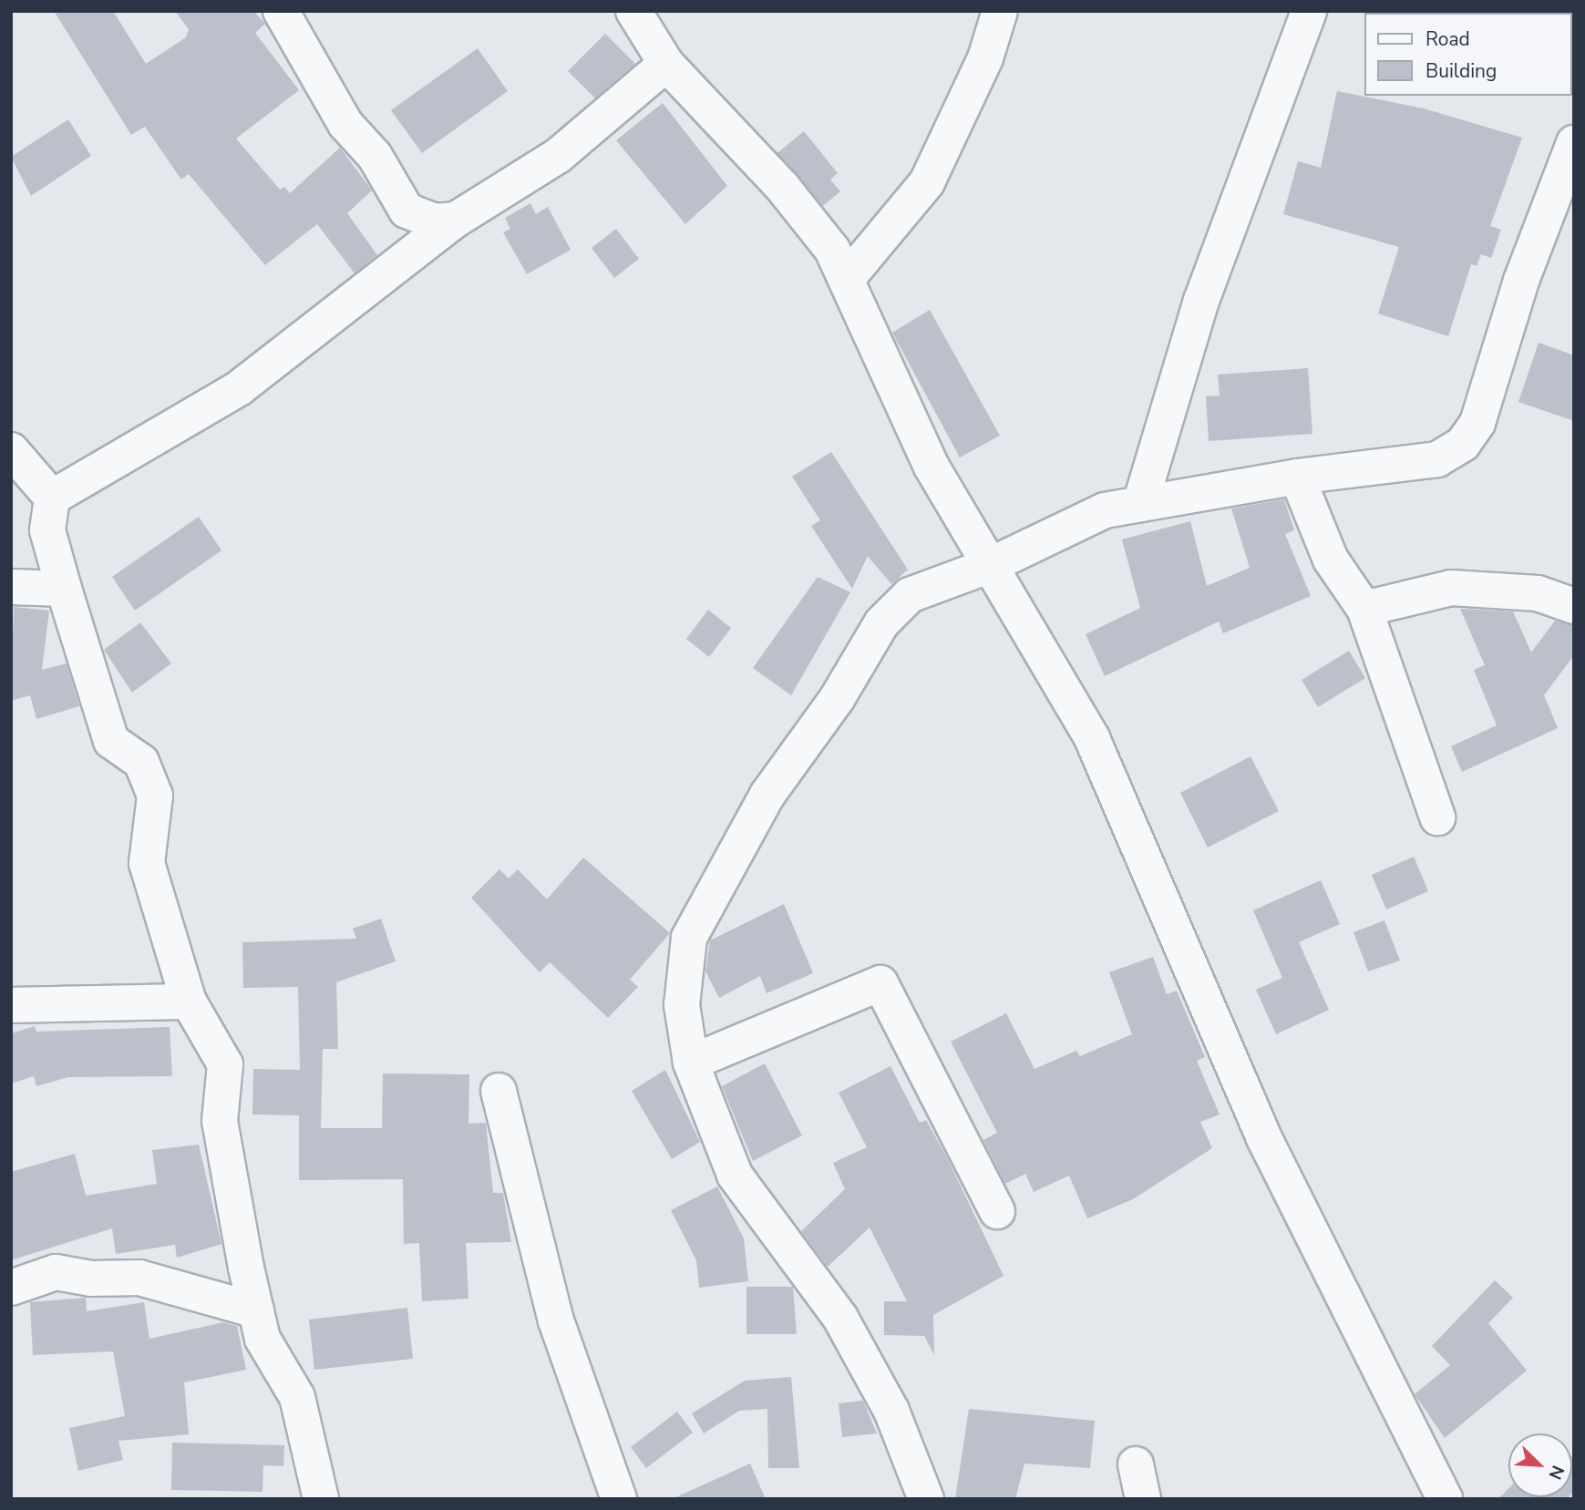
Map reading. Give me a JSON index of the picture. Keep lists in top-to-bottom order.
{
  "legend": ["Road", "Building"],
  "north": "bottom right"
}
